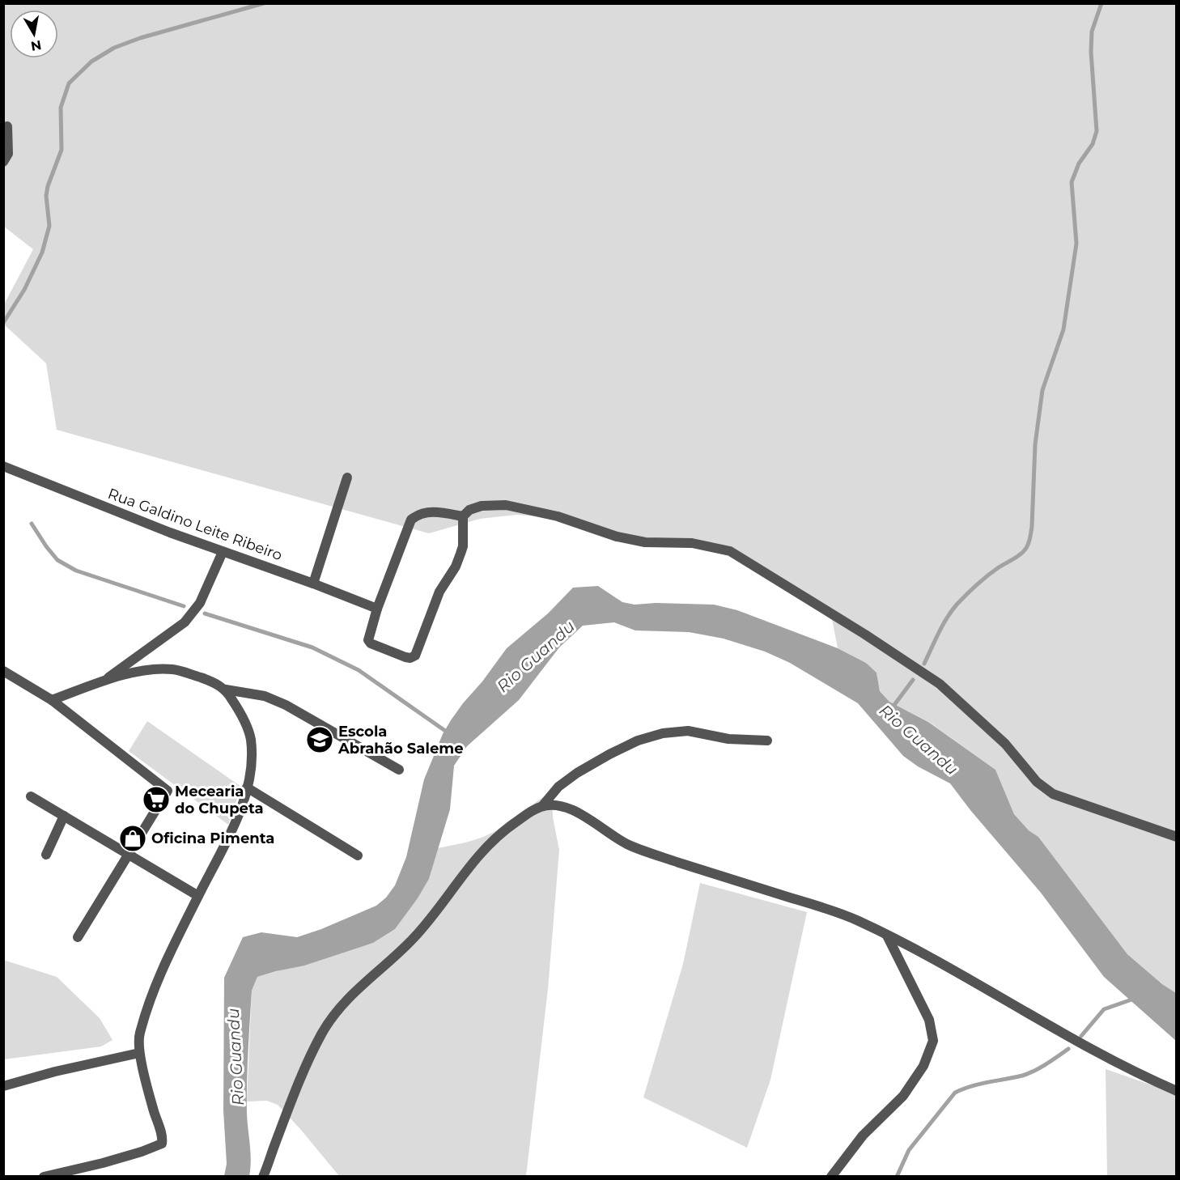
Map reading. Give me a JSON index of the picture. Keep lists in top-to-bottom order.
{
  "streets": {
    "street": ["Rua Galdino Leite Ribeiro"]
  },
  "water": ["Rio Guandu"],
  "places": {
    "school or university": ["Escola Abrahão Saleme"],
    "supermarket": ["Mecearia do Chupeta"],
    "shop": ["Oficina Pimenta"]
  },
  "north": "bottom"
}
